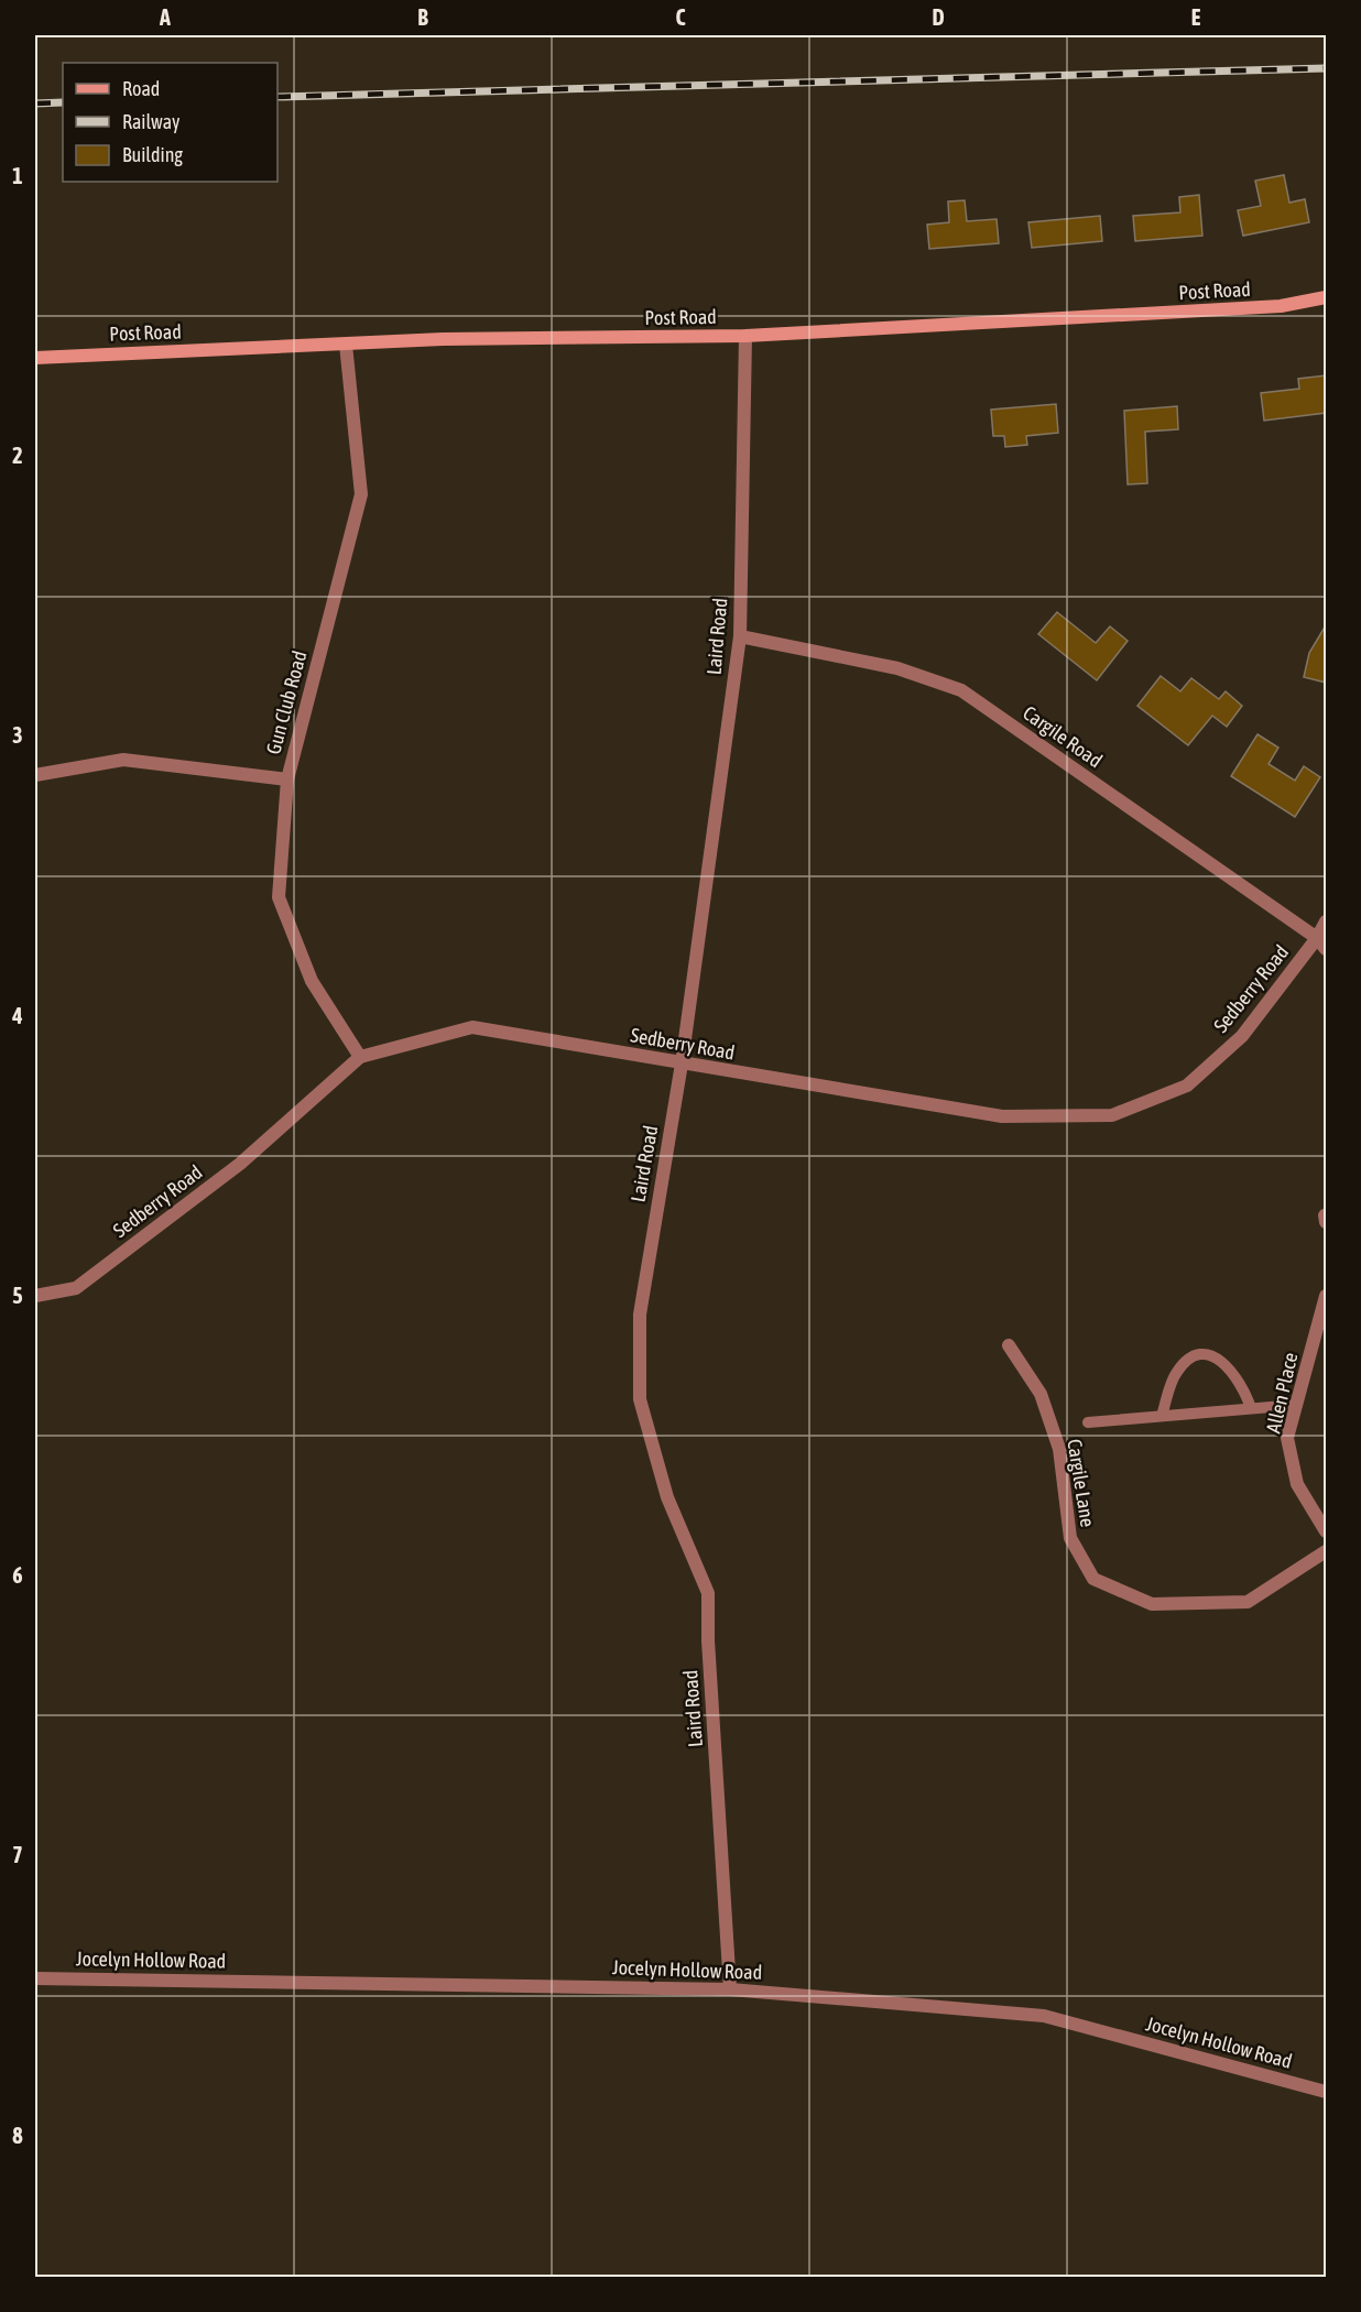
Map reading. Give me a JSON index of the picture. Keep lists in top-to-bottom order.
{
  "streets": {
    "street": [
      "Post Road",
      "Laird Road",
      "Gun Club Road",
      "Cargile Road",
      "Sedberry Road",
      "Allen Place",
      "Cargile Lane",
      "Jocelyn Hollow Road"
    ]
  },
  "crossings": [
    ["Post Road", "Laird Road"],
    ["Post Road", "Gun Club Road"],
    ["Laird Road", "Cargile Road"],
    ["Laird Road", "Sedberry Road"],
    ["Laird Road", "Jocelyn Hollow Road"],
    ["Gun Club Road", "Sedberry Road"],
    ["Cargile Road", "Sedberry Road"]
  ],
  "legend": ["Road", "Railway", "Building"],
  "grid": {
    "columns": [
      "A",
      "B",
      "C",
      "D",
      "E"
    ],
    "rows": [
      "1",
      "2",
      "3",
      "4",
      "5",
      "6",
      "7",
      "8"
    ]
  }
}
